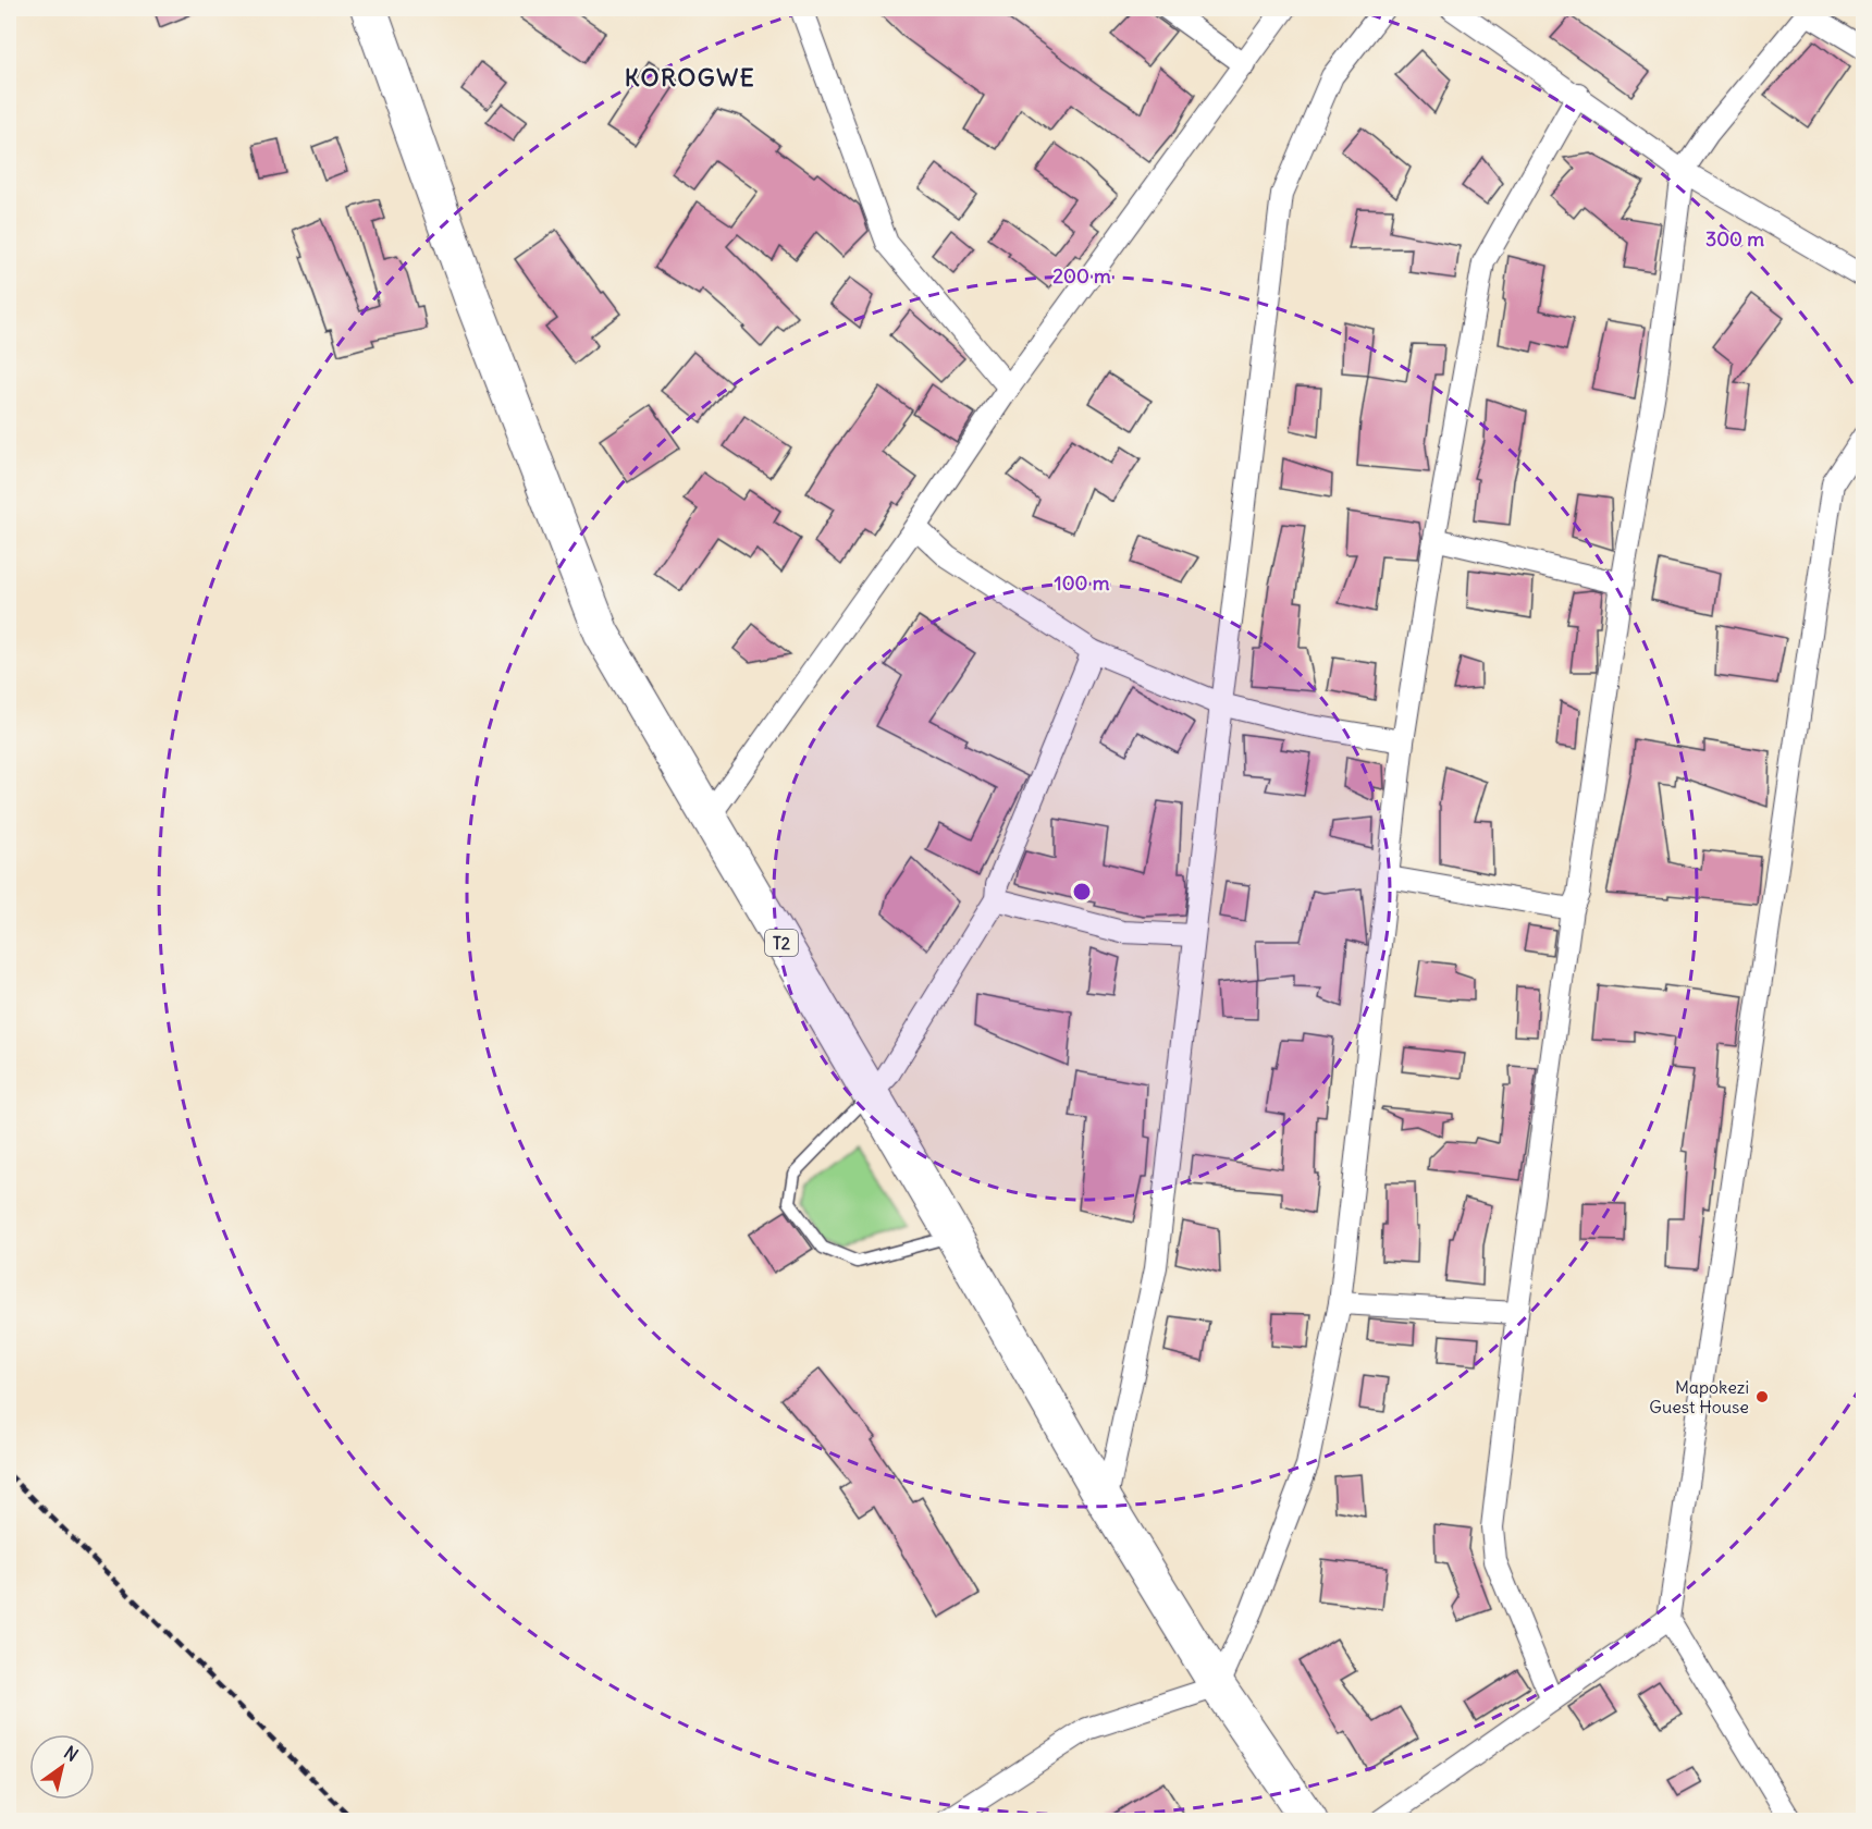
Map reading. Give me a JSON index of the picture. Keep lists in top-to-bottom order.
{
  "streets": {
    "highway": ["T2"]
  },
  "districts": ["KOROGWE"],
  "places": ["Mapokezi Guest House"],
  "north": "top right",
  "rings": ["300 m", "200 m", "100 m"]
}
